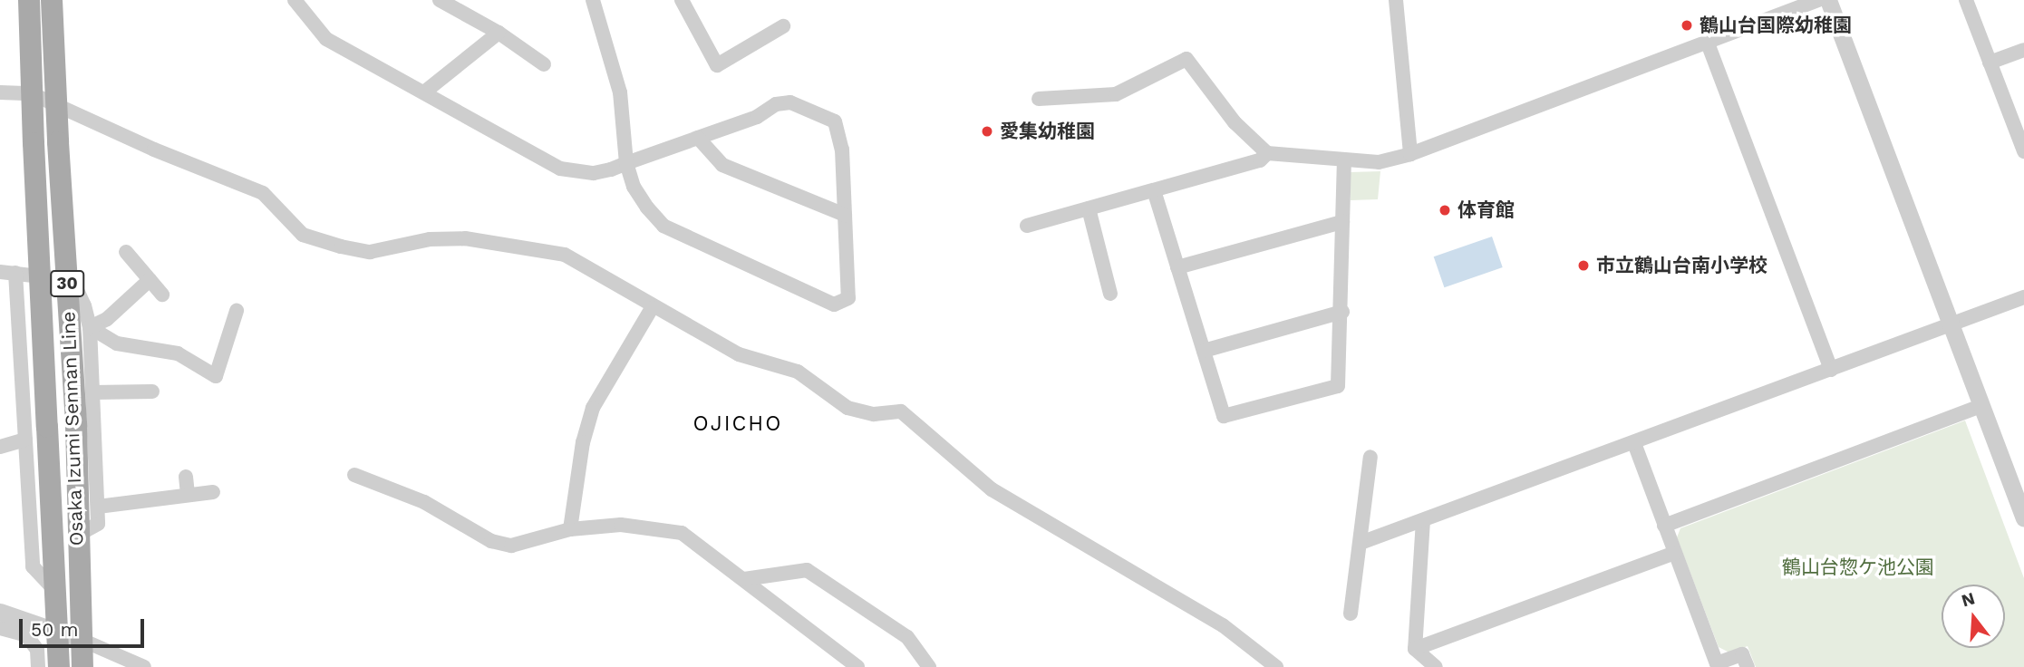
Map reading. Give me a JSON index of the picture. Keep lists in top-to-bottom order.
{
  "streets": {
    "main road": ["30", "Osaka Izumi Sennan Line"]
  },
  "districts": ["OJICHO"],
  "parks": ["鶴山台惣ケ池公園"],
  "places": [
    "鶴山台国際幼稚園",
    "愛集幼稚園",
    "体育館",
    "市立鶴山台南小学校"
  ],
  "scale_bar": "50 m",
  "north": "top"
}
